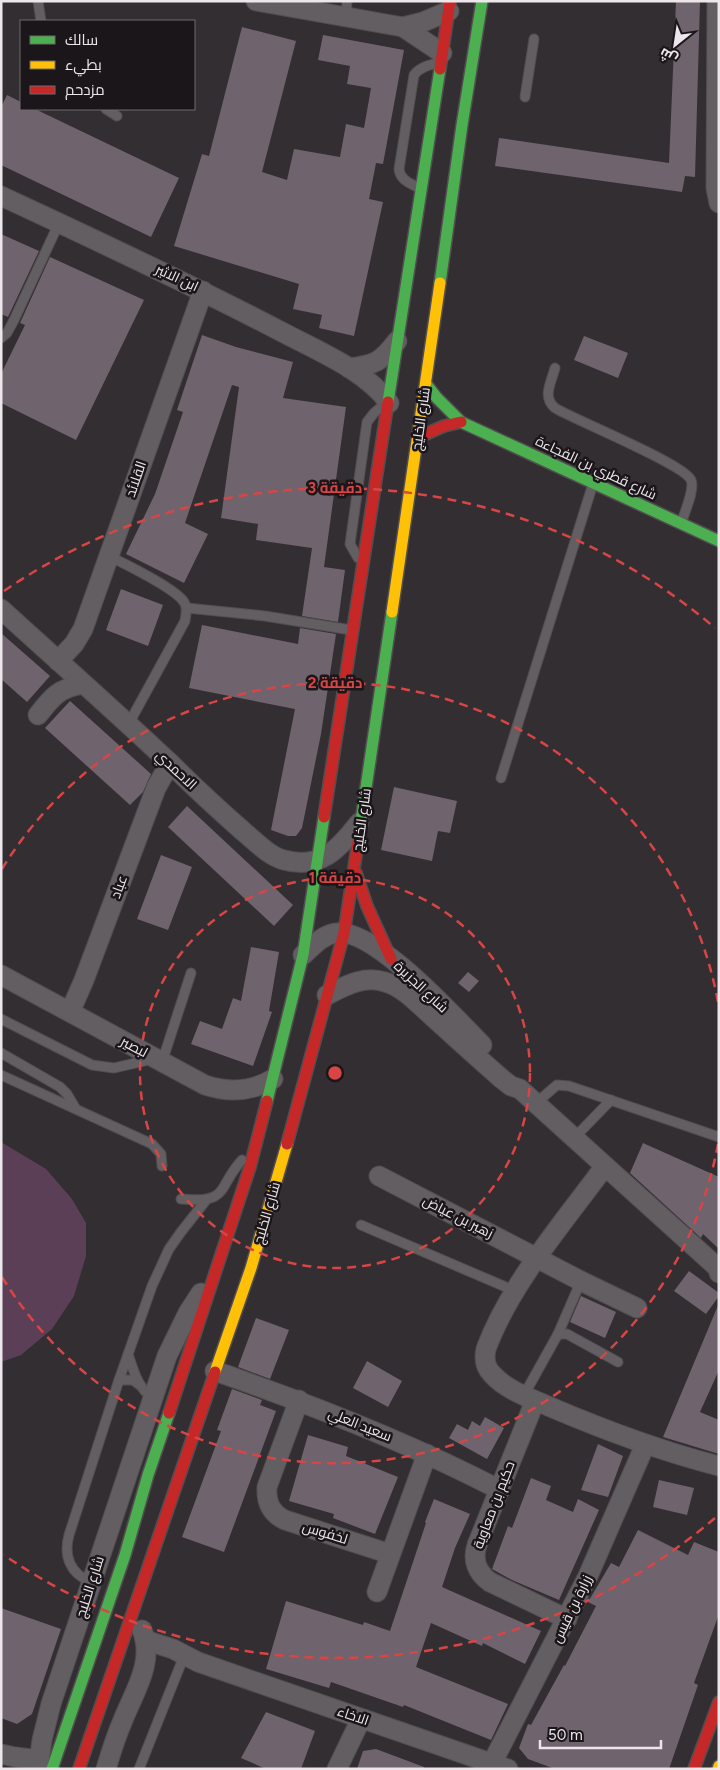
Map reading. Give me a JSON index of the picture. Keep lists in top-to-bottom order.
{
  "streets": {
    "main road": ["شارع الخليج", "شارع قطري بن الفجاءة"],
    "street": [
      "ابن الاثير",
      "القلائد",
      "الاحمدي",
      "عباد",
      "شارع الجزيرة",
      "لبصير",
      "زهير بن عياض",
      "سعيد العلي",
      "حكيم بن معاوية",
      "لخفوس",
      "زرارة بن قيس",
      "الاخاء"
    ]
  },
  "crossings": [
    ["ابن الاثير", "شارع الخليج"],
    ["ابن الاثير", "القلائد"],
    ["شارع الخليج", "شارع قطري بن الفجاءة"],
    ["شارع الخليج", "الاحمدي"],
    ["شارع الخليج", "شارع الجزيرة"],
    ["شارع الخليج", "لبصير"],
    ["شارع الخليج", "سعيد العلي"],
    ["القلائد", "الاحمدي"],
    ["الاحمدي", "عباد"],
    ["عباد", "لبصير"],
    ["سعيد العلي", "حكيم بن معاوية"],
    ["سعيد العلي", "لخفوس"],
    ["حكيم بن معاوية", "زرارة بن قيس"],
    ["زرارة بن قيس", "الاخاء"]
  ],
  "legend": ["سالك", "بطيء", "مزدحم"],
  "scale_bar": "50 m",
  "north": "bottom left",
  "rings": ["3 دقيقة", "2 دقيقة", "1 دقيقة"]
}
